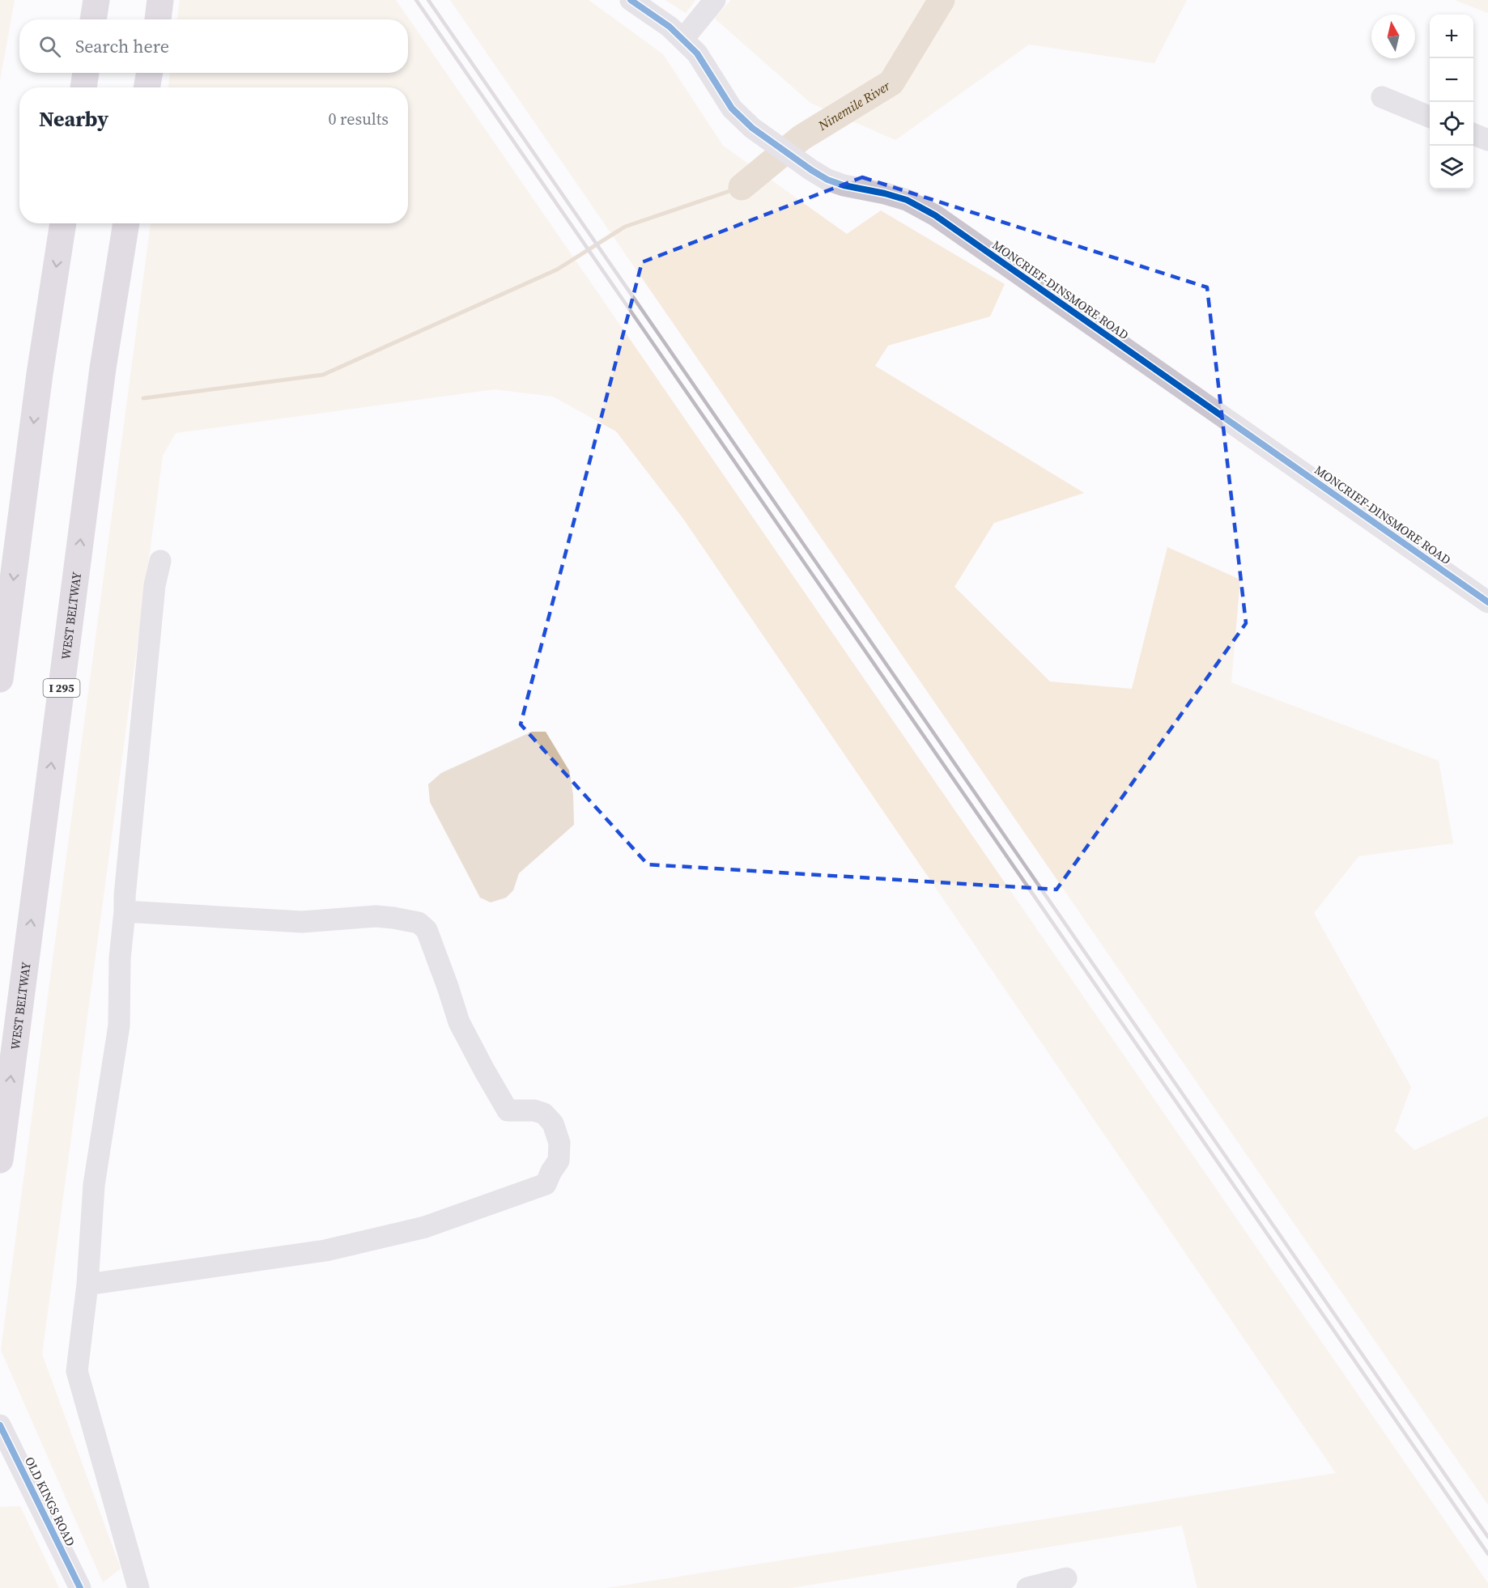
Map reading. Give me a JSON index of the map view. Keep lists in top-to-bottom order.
{
  "streets": {
    "highway": ["WEST BELTWAY", "I 295"],
    "street": ["MONCRIEF-DINSMORE ROAD", "OLD KINGS ROAD"]
  },
  "water": ["Ninemile River"],
  "north": "top",
  "page": {
    "map_buttons": ["+", "−"],
    "search": "Search here",
    "heading": ["Nearby", "0 results"]
  }
}
